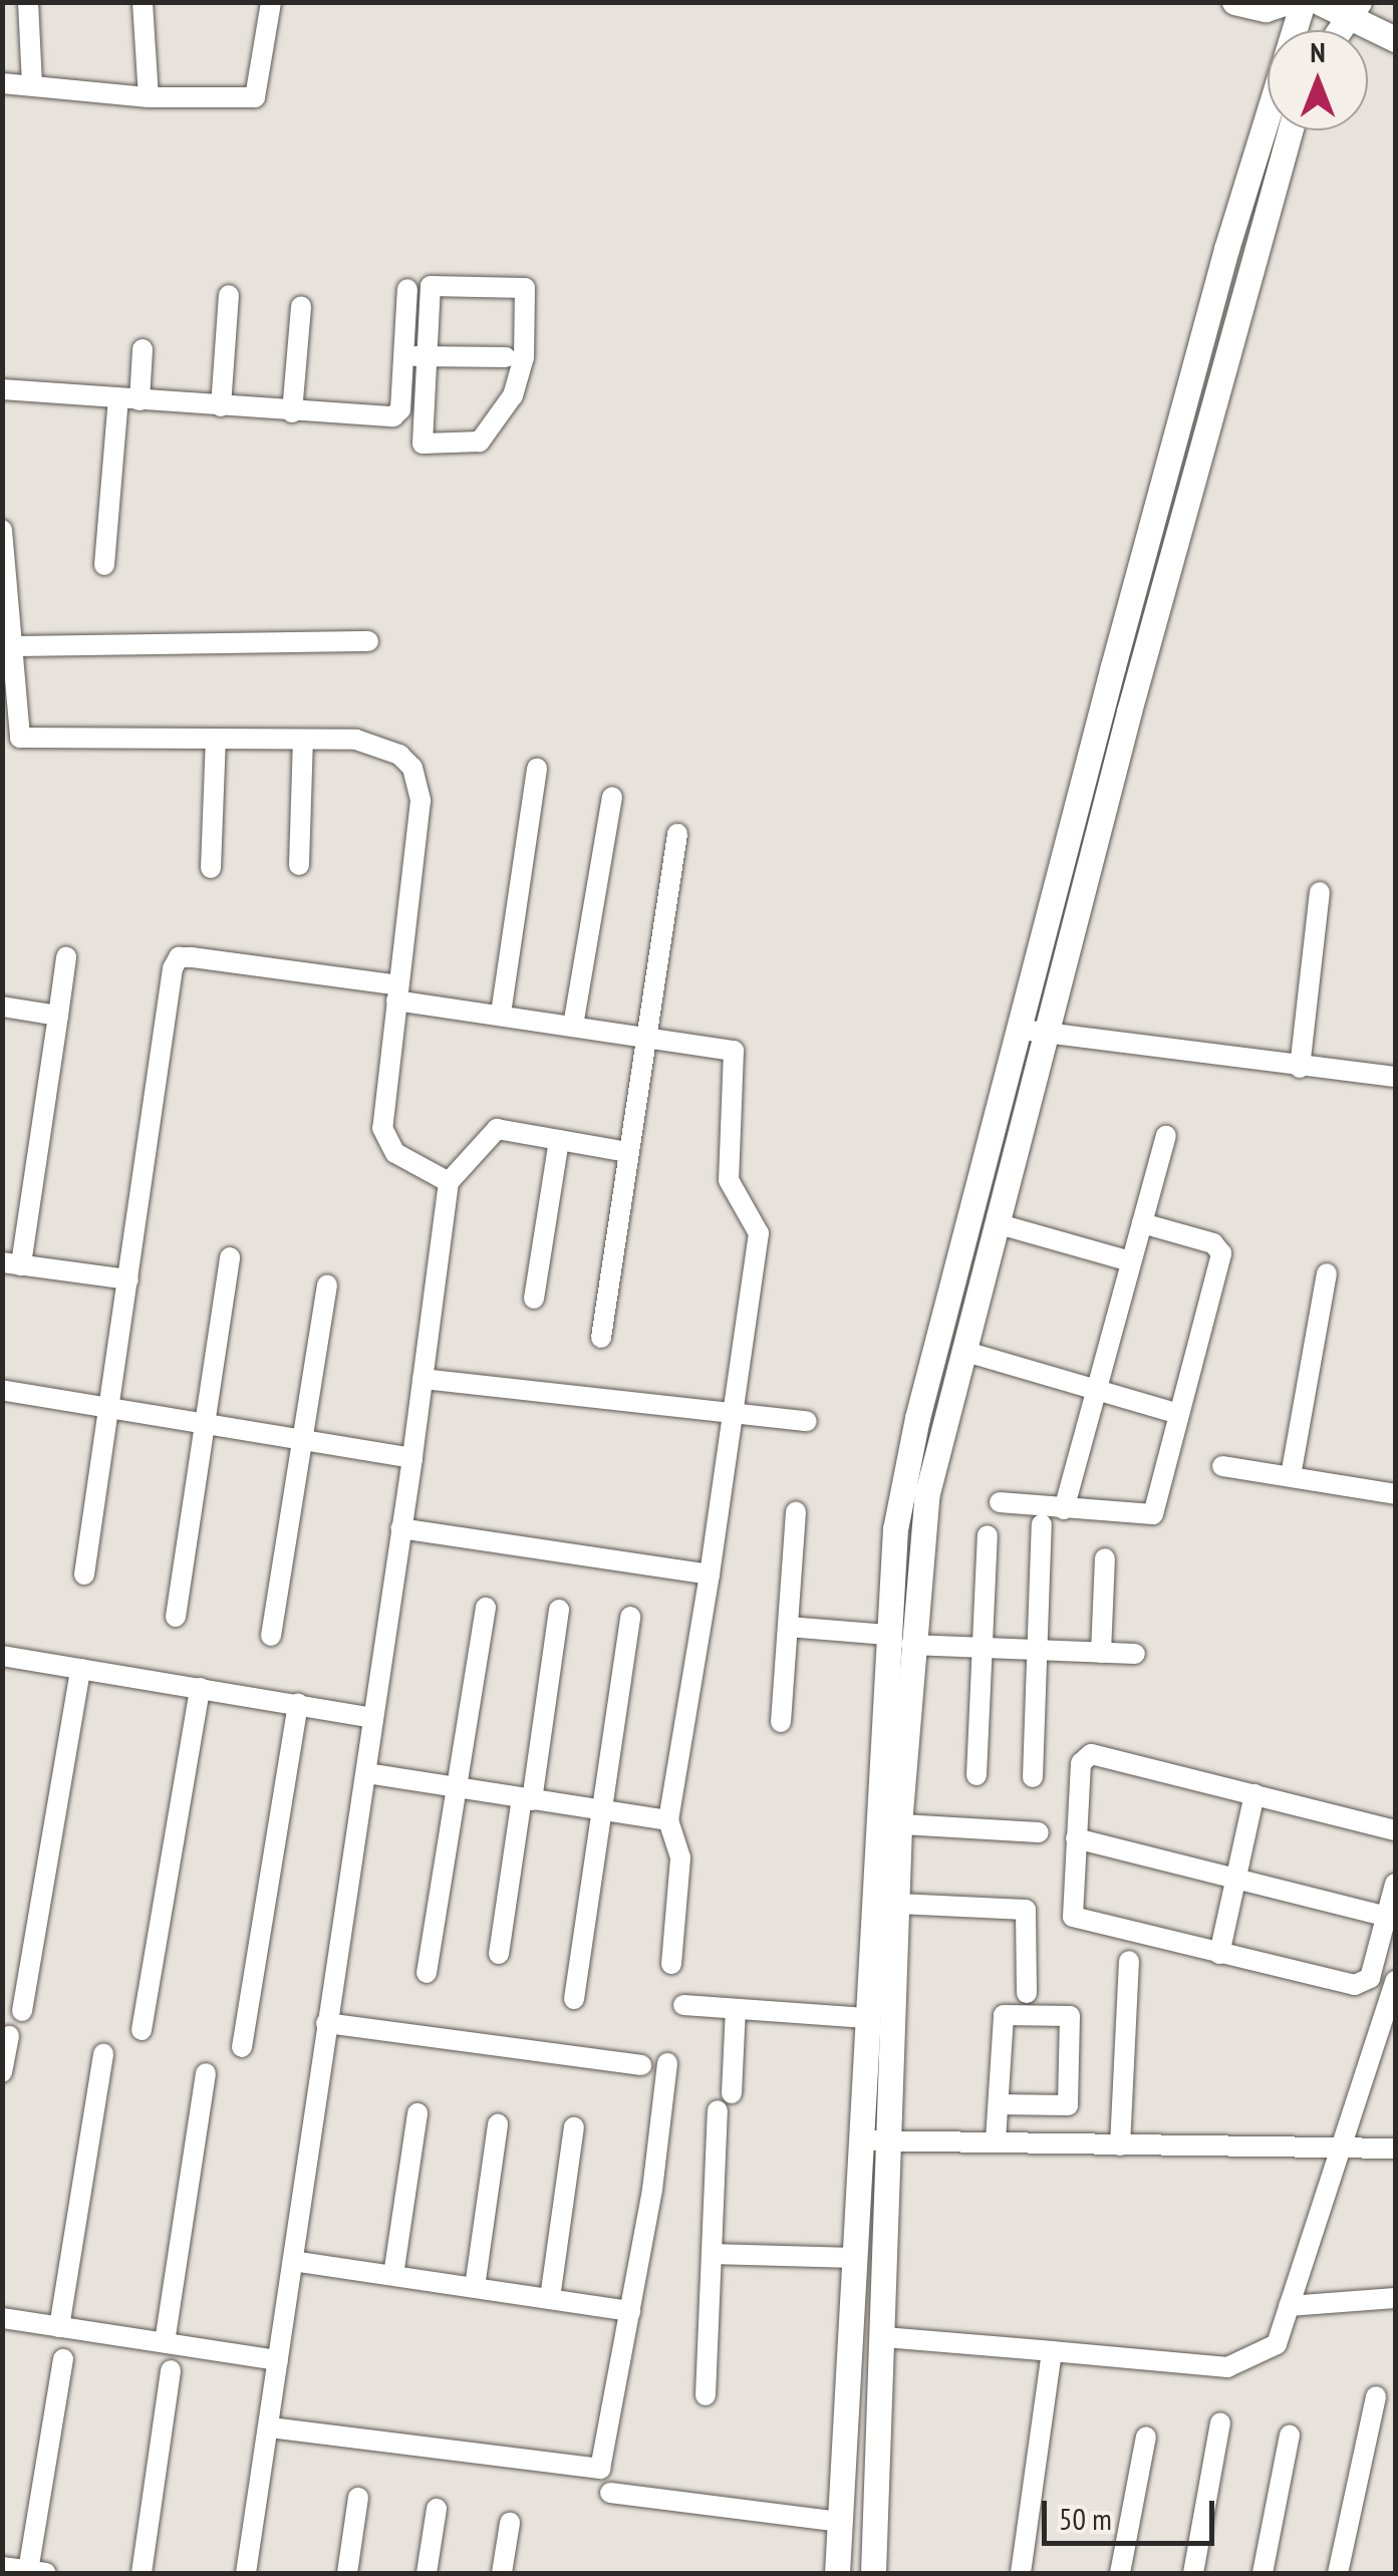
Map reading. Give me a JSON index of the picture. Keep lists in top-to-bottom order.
{
  "scale_bar": "50 m",
  "north": "top"
}
